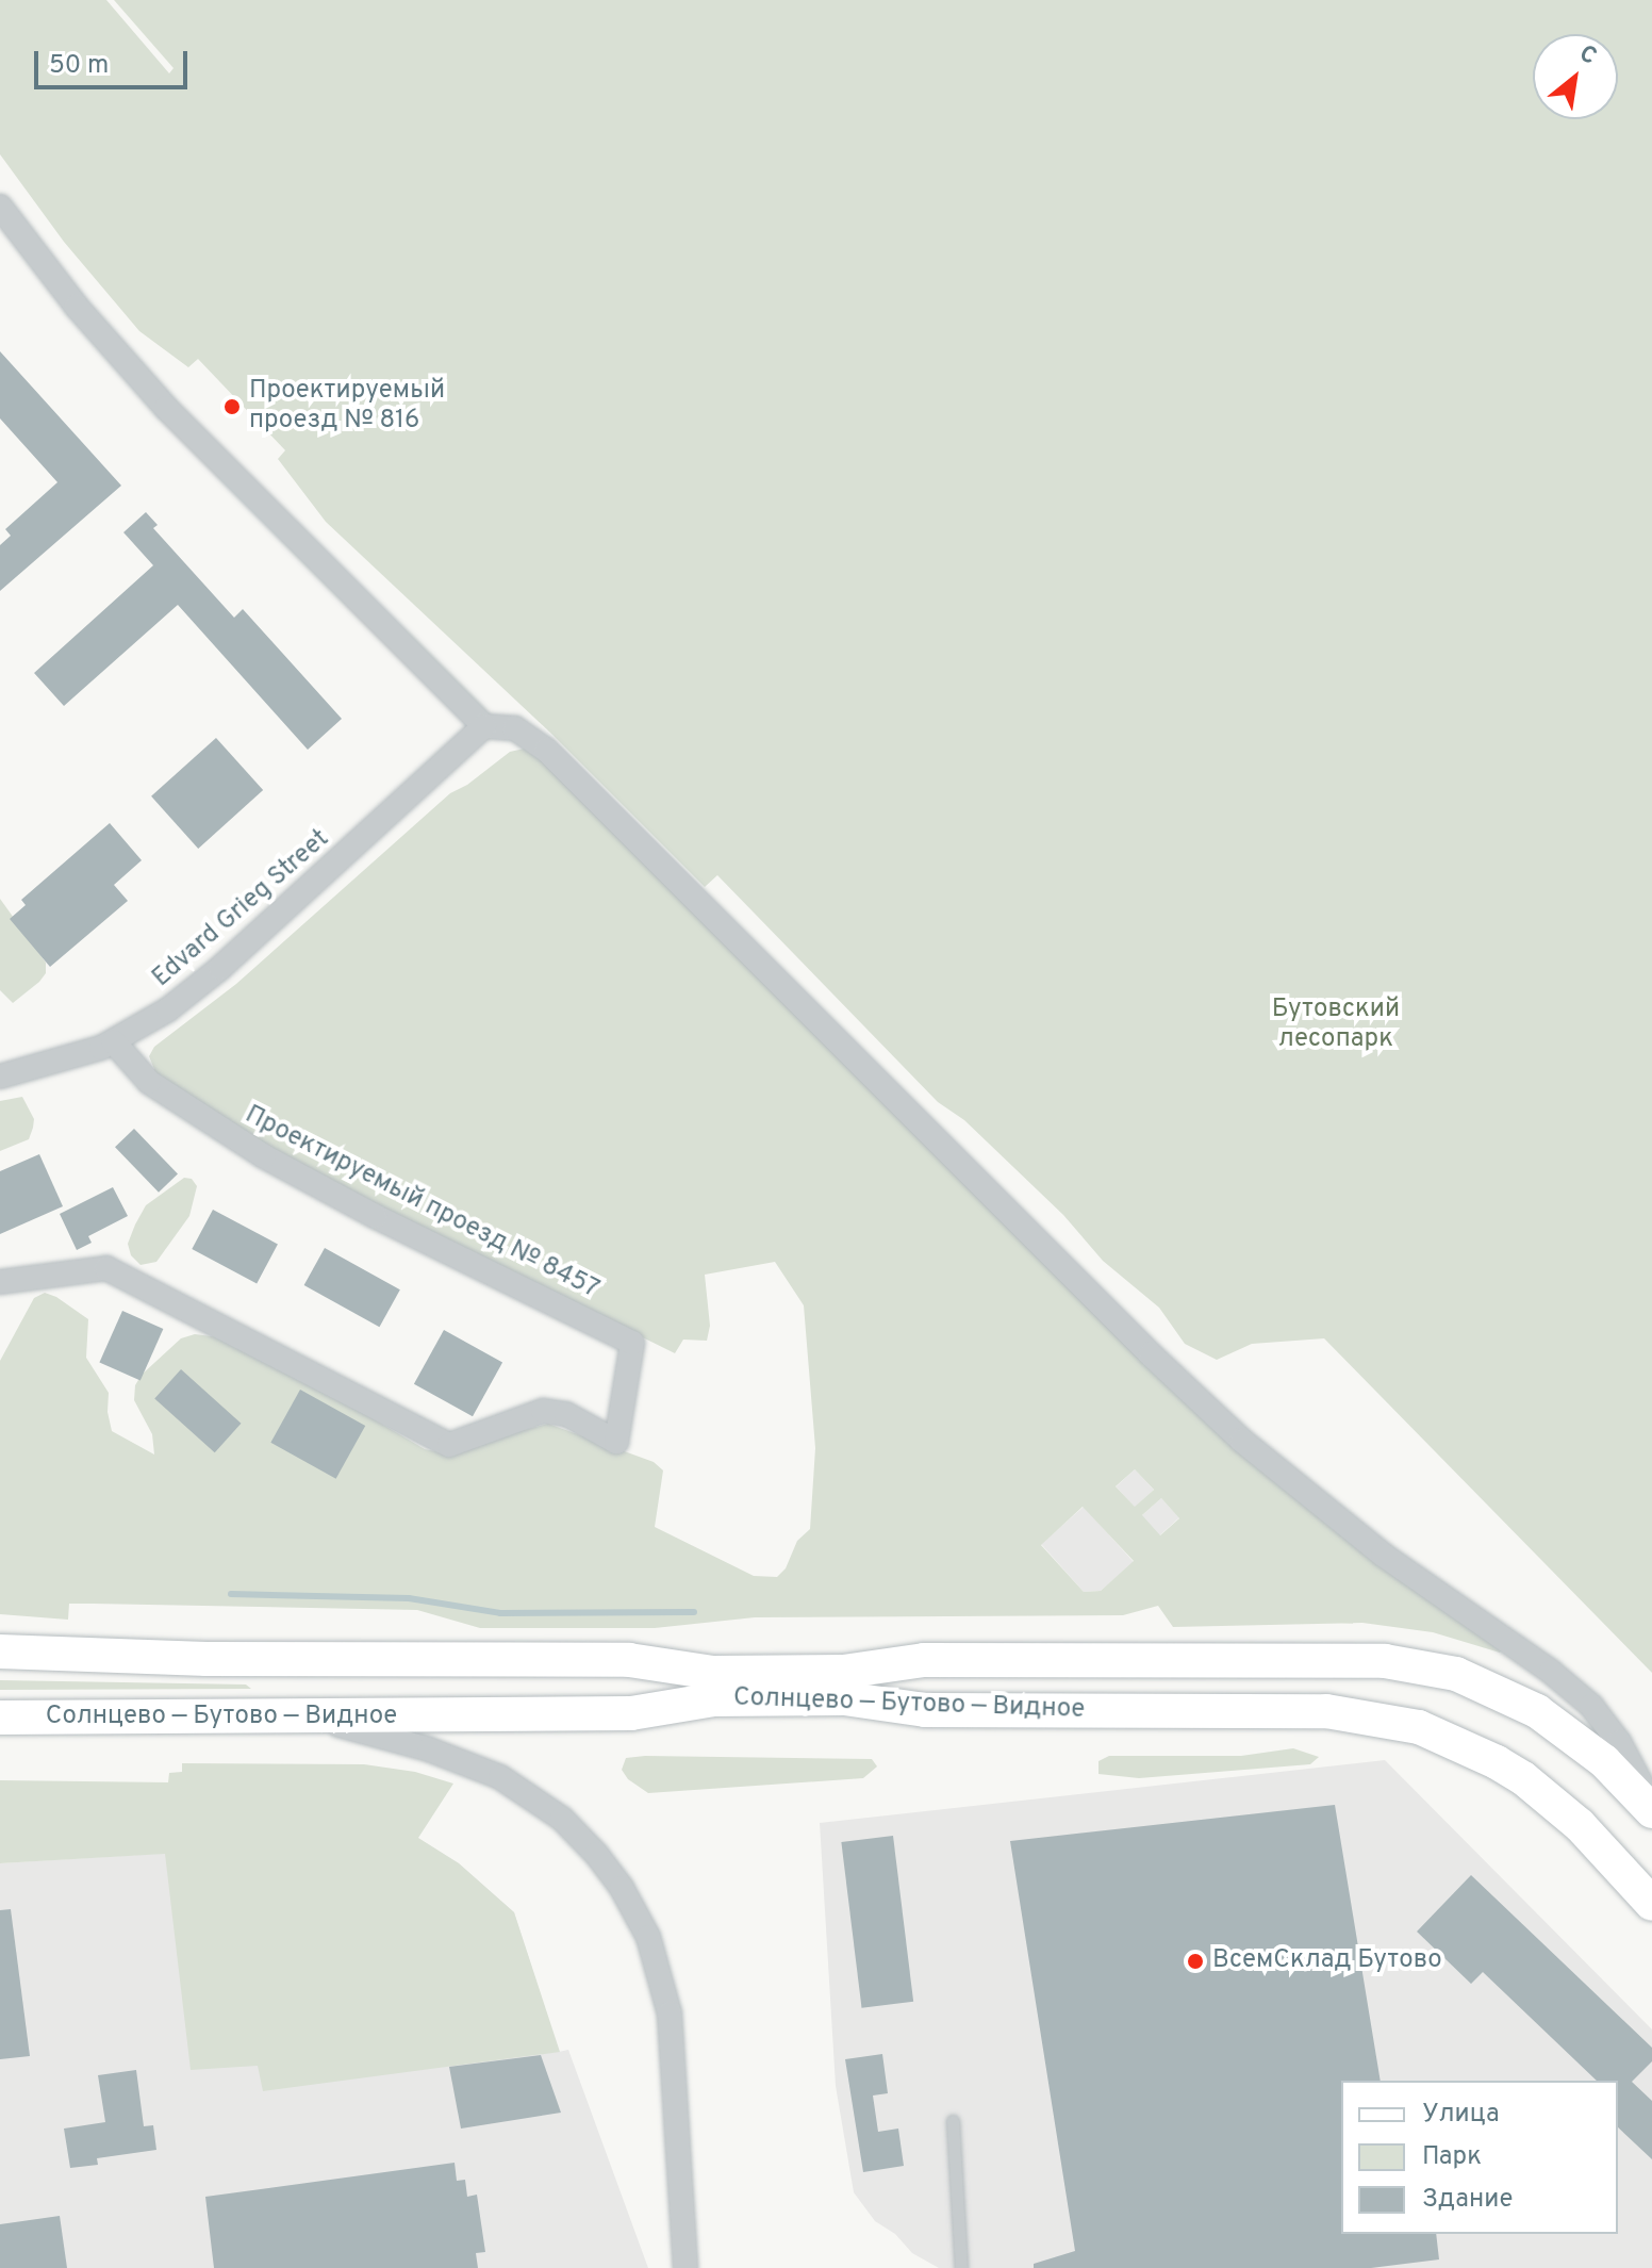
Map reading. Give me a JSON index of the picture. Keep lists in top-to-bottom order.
{
  "streets": {
    "main road": ["Солнцево — Бутово — Видное"],
    "street": ["Edvard Grieg Street", "Проектируемый проезд № 8457"]
  },
  "crossings": [
    ["Edvard Grieg Street", "Проектируемый проезд № 8457"]
  ],
  "parks": ["Бутовский лесопарк"],
  "places": ["Проектируемый проезд № 816", "ВсемСклад Бутово"],
  "legend": ["Улица", "Парк", "Здание"],
  "scale_bar": "50 m",
  "north": "top right"
}
